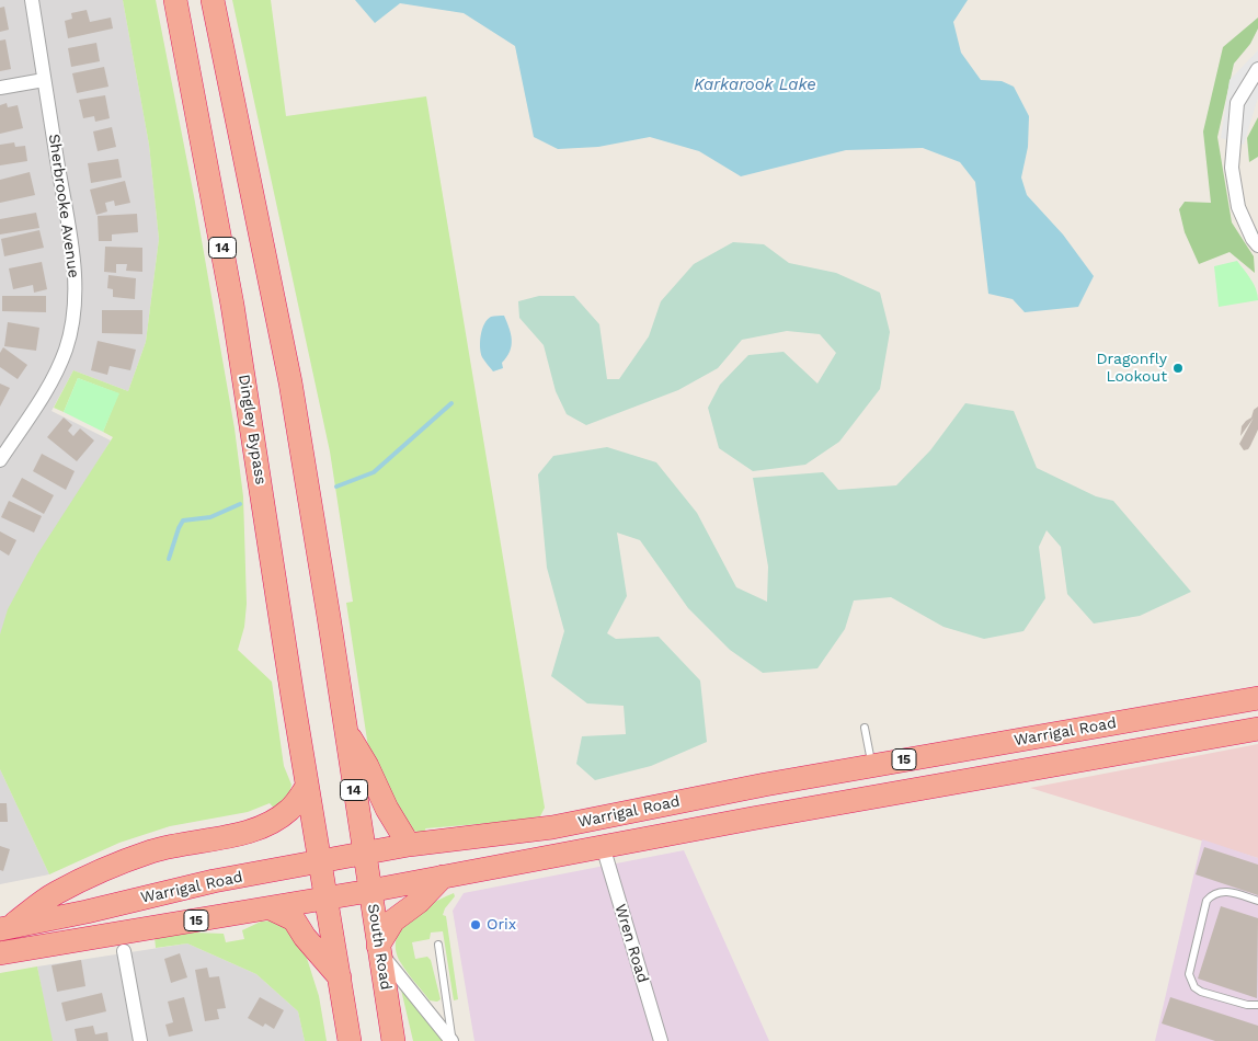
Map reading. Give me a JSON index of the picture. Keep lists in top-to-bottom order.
{
  "streets": {
    "highway": [
      "14",
      "Dingley Bypass",
      "Warrigal Road",
      "15",
      "South Road"
    ],
    "street": ["Sherbrooke Avenue", "Wren Road"]
  },
  "crossings": [
    ["14", "Dingley Bypass"],
    ["14", "Warrigal Road"],
    ["14", "South Road"],
    ["Dingley Bypass", "Warrigal Road"],
    ["Warrigal Road", "Wren Road"],
    ["Warrigal Road", "South Road"]
  ],
  "water": ["Karkarook Lake"],
  "places": ["Dragonfly Lookout", "Orix"]
}
